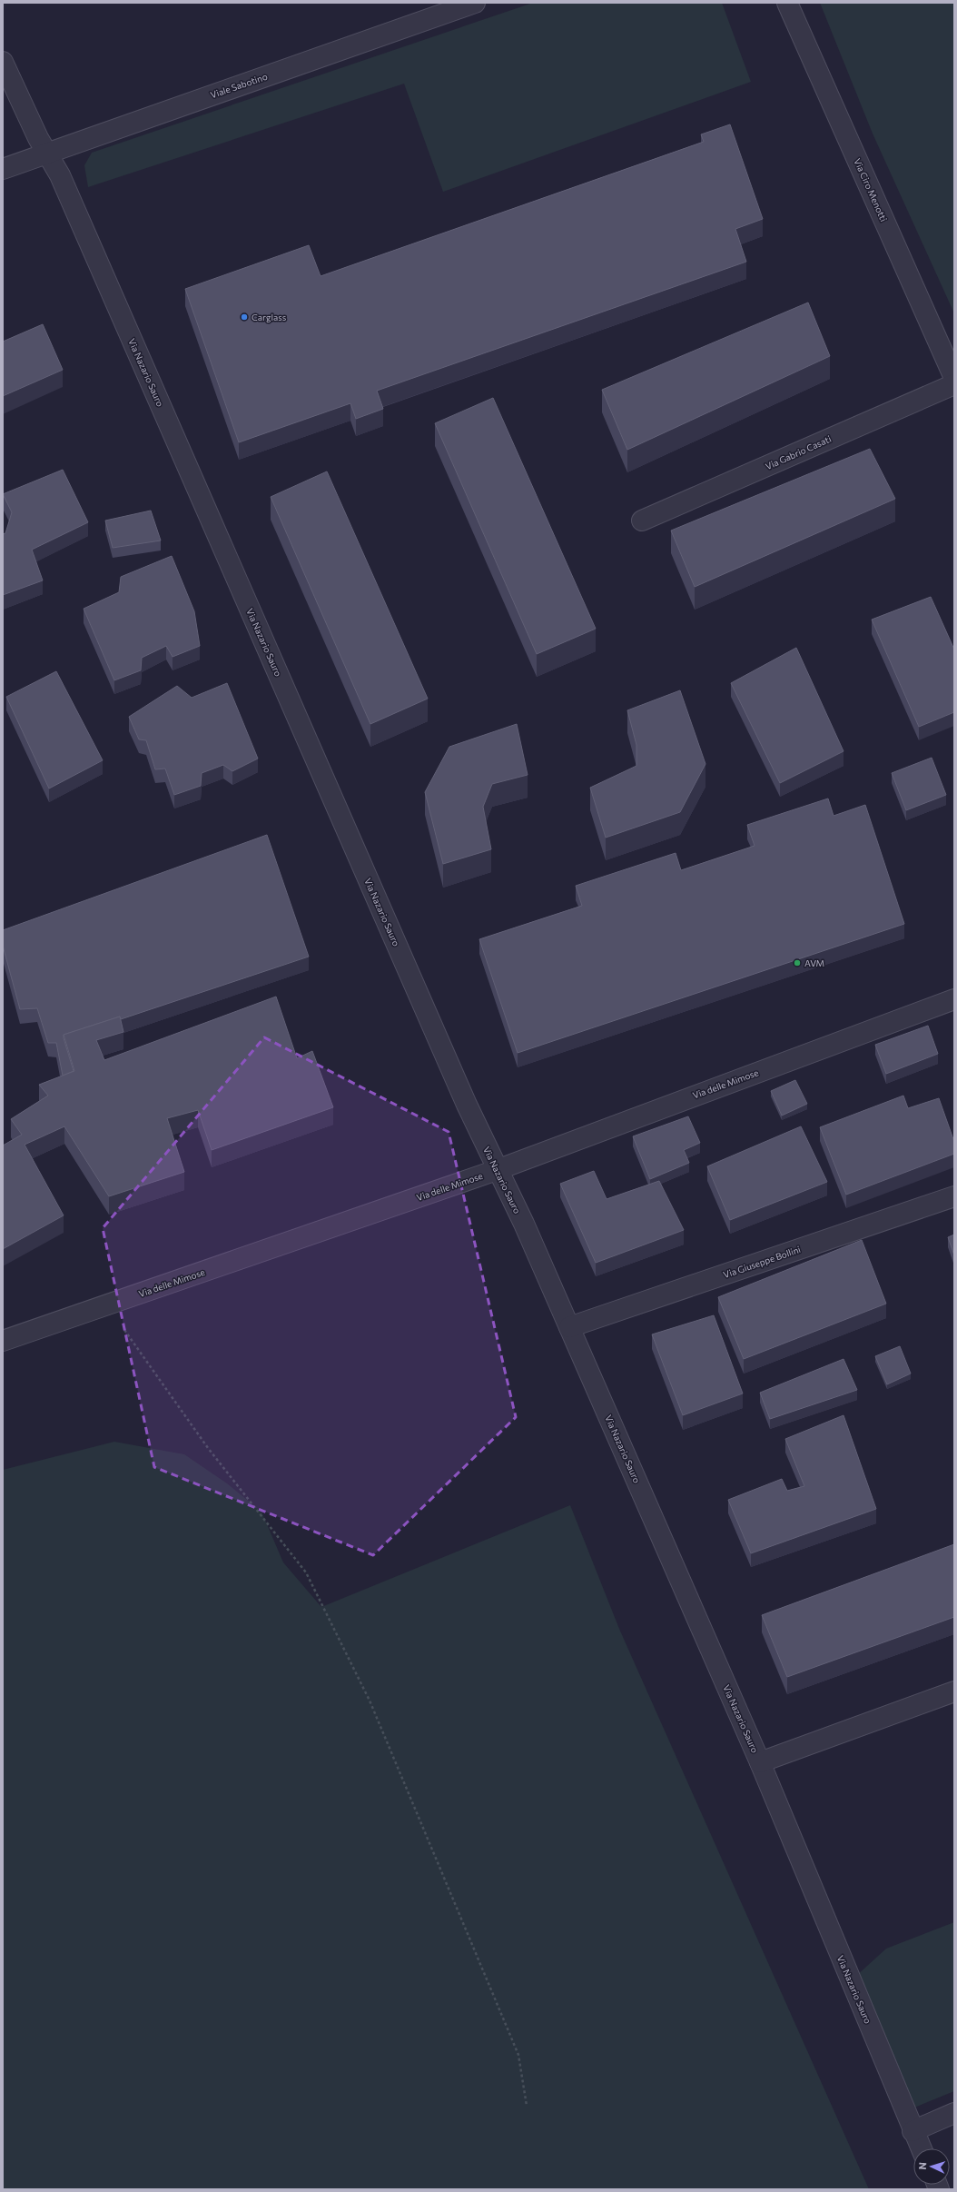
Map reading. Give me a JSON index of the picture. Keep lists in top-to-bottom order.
{
  "streets": {
    "street": [
      "Viale Sabotino",
      "Via Ciro Menotti",
      "Via Nazario Sauro",
      "Via Gabrio Casati",
      "Via delle Mimose",
      "Via Giuseppe Bollini"
    ]
  },
  "crossings": [
    ["Viale Sabotino", "Via Nazario Sauro"],
    ["Via Nazario Sauro", "Via delle Mimose"],
    ["Via Nazario Sauro", "Via Giuseppe Bollini"]
  ],
  "places": ["Carglass", "AVM"],
  "north": "left"
}
